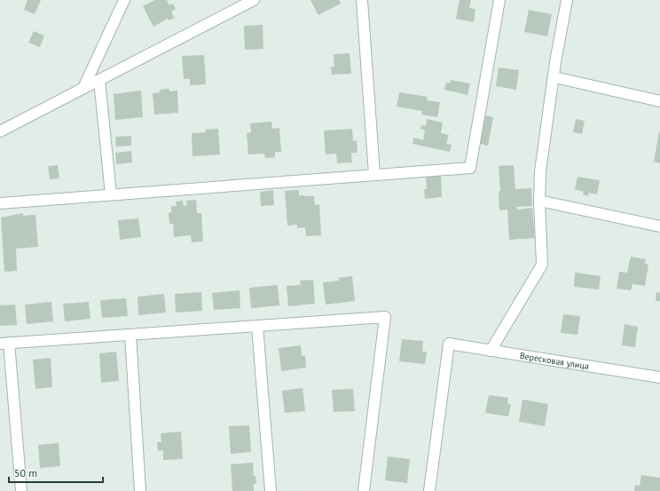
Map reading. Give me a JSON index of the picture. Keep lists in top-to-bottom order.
{
  "streets": {
    "street": ["Вересковая улица"]
  },
  "scale_bar": "50 m"
}
